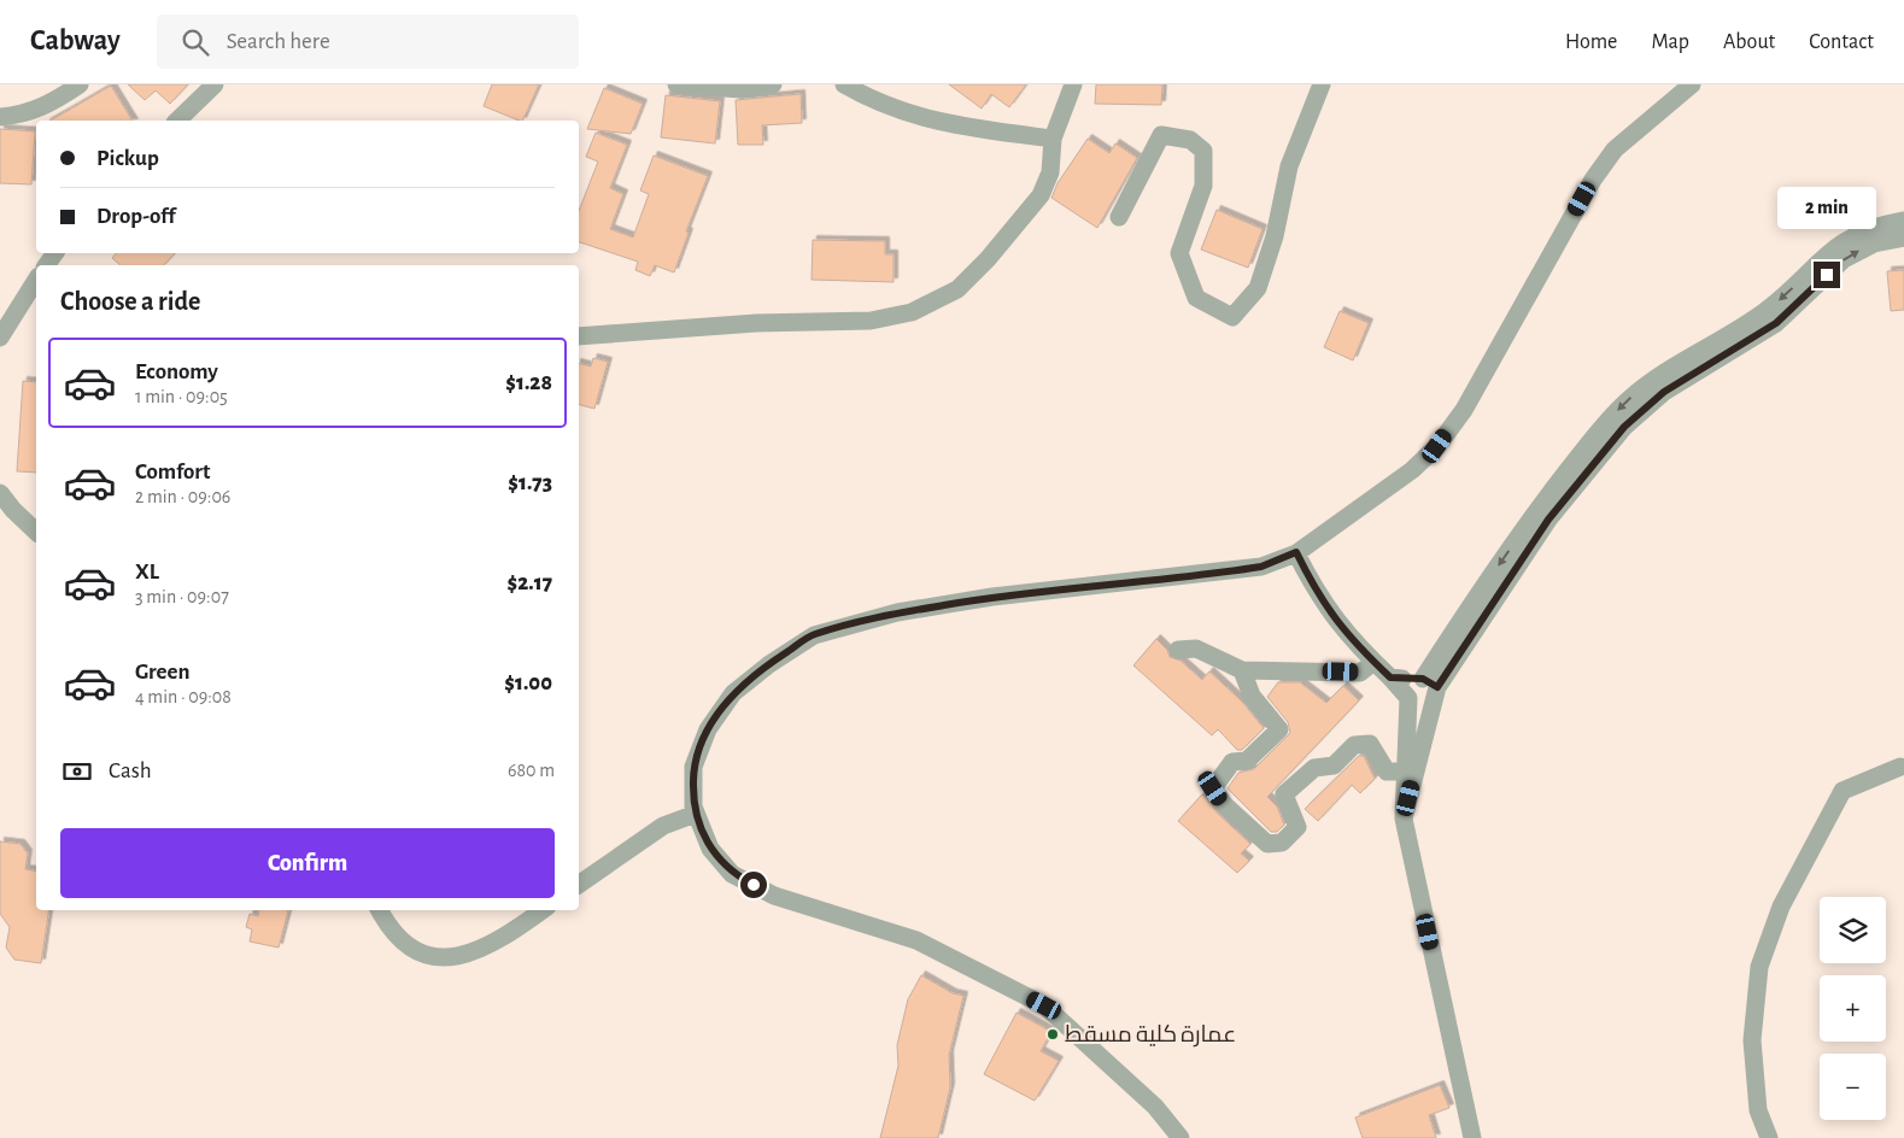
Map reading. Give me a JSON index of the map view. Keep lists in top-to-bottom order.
{
  "places": ["عمارة كلية مسقط"],
  "page": {
    "header": "Cabway",
    "search": "Search here",
    "nav": [
      "Home",
      "Map",
      "About",
      "Contact"
    ],
    "banner": ["Pickup", "Drop-off"],
    "bubble": "2 min",
    "heading": "Choose a ride",
    "list": [
      {
        "name": "Economy",
        "note": "1 min · 09:05",
        "value": "$1.28"
      },
      {
        "name": "Comfort",
        "note": "2 min · 09:06",
        "value": "$1.73"
      },
      {
        "name": "XL",
        "note": "3 min · 09:07",
        "value": "$2.17"
      },
      {
        "name": "Green",
        "note": "4 min · 09:08",
        "value": "$1.00"
      }
    ],
    "pay": ["Cash", "680 m"],
    "buttons": "Confirm",
    "map_buttons": ["+", "−"]
  }
}
